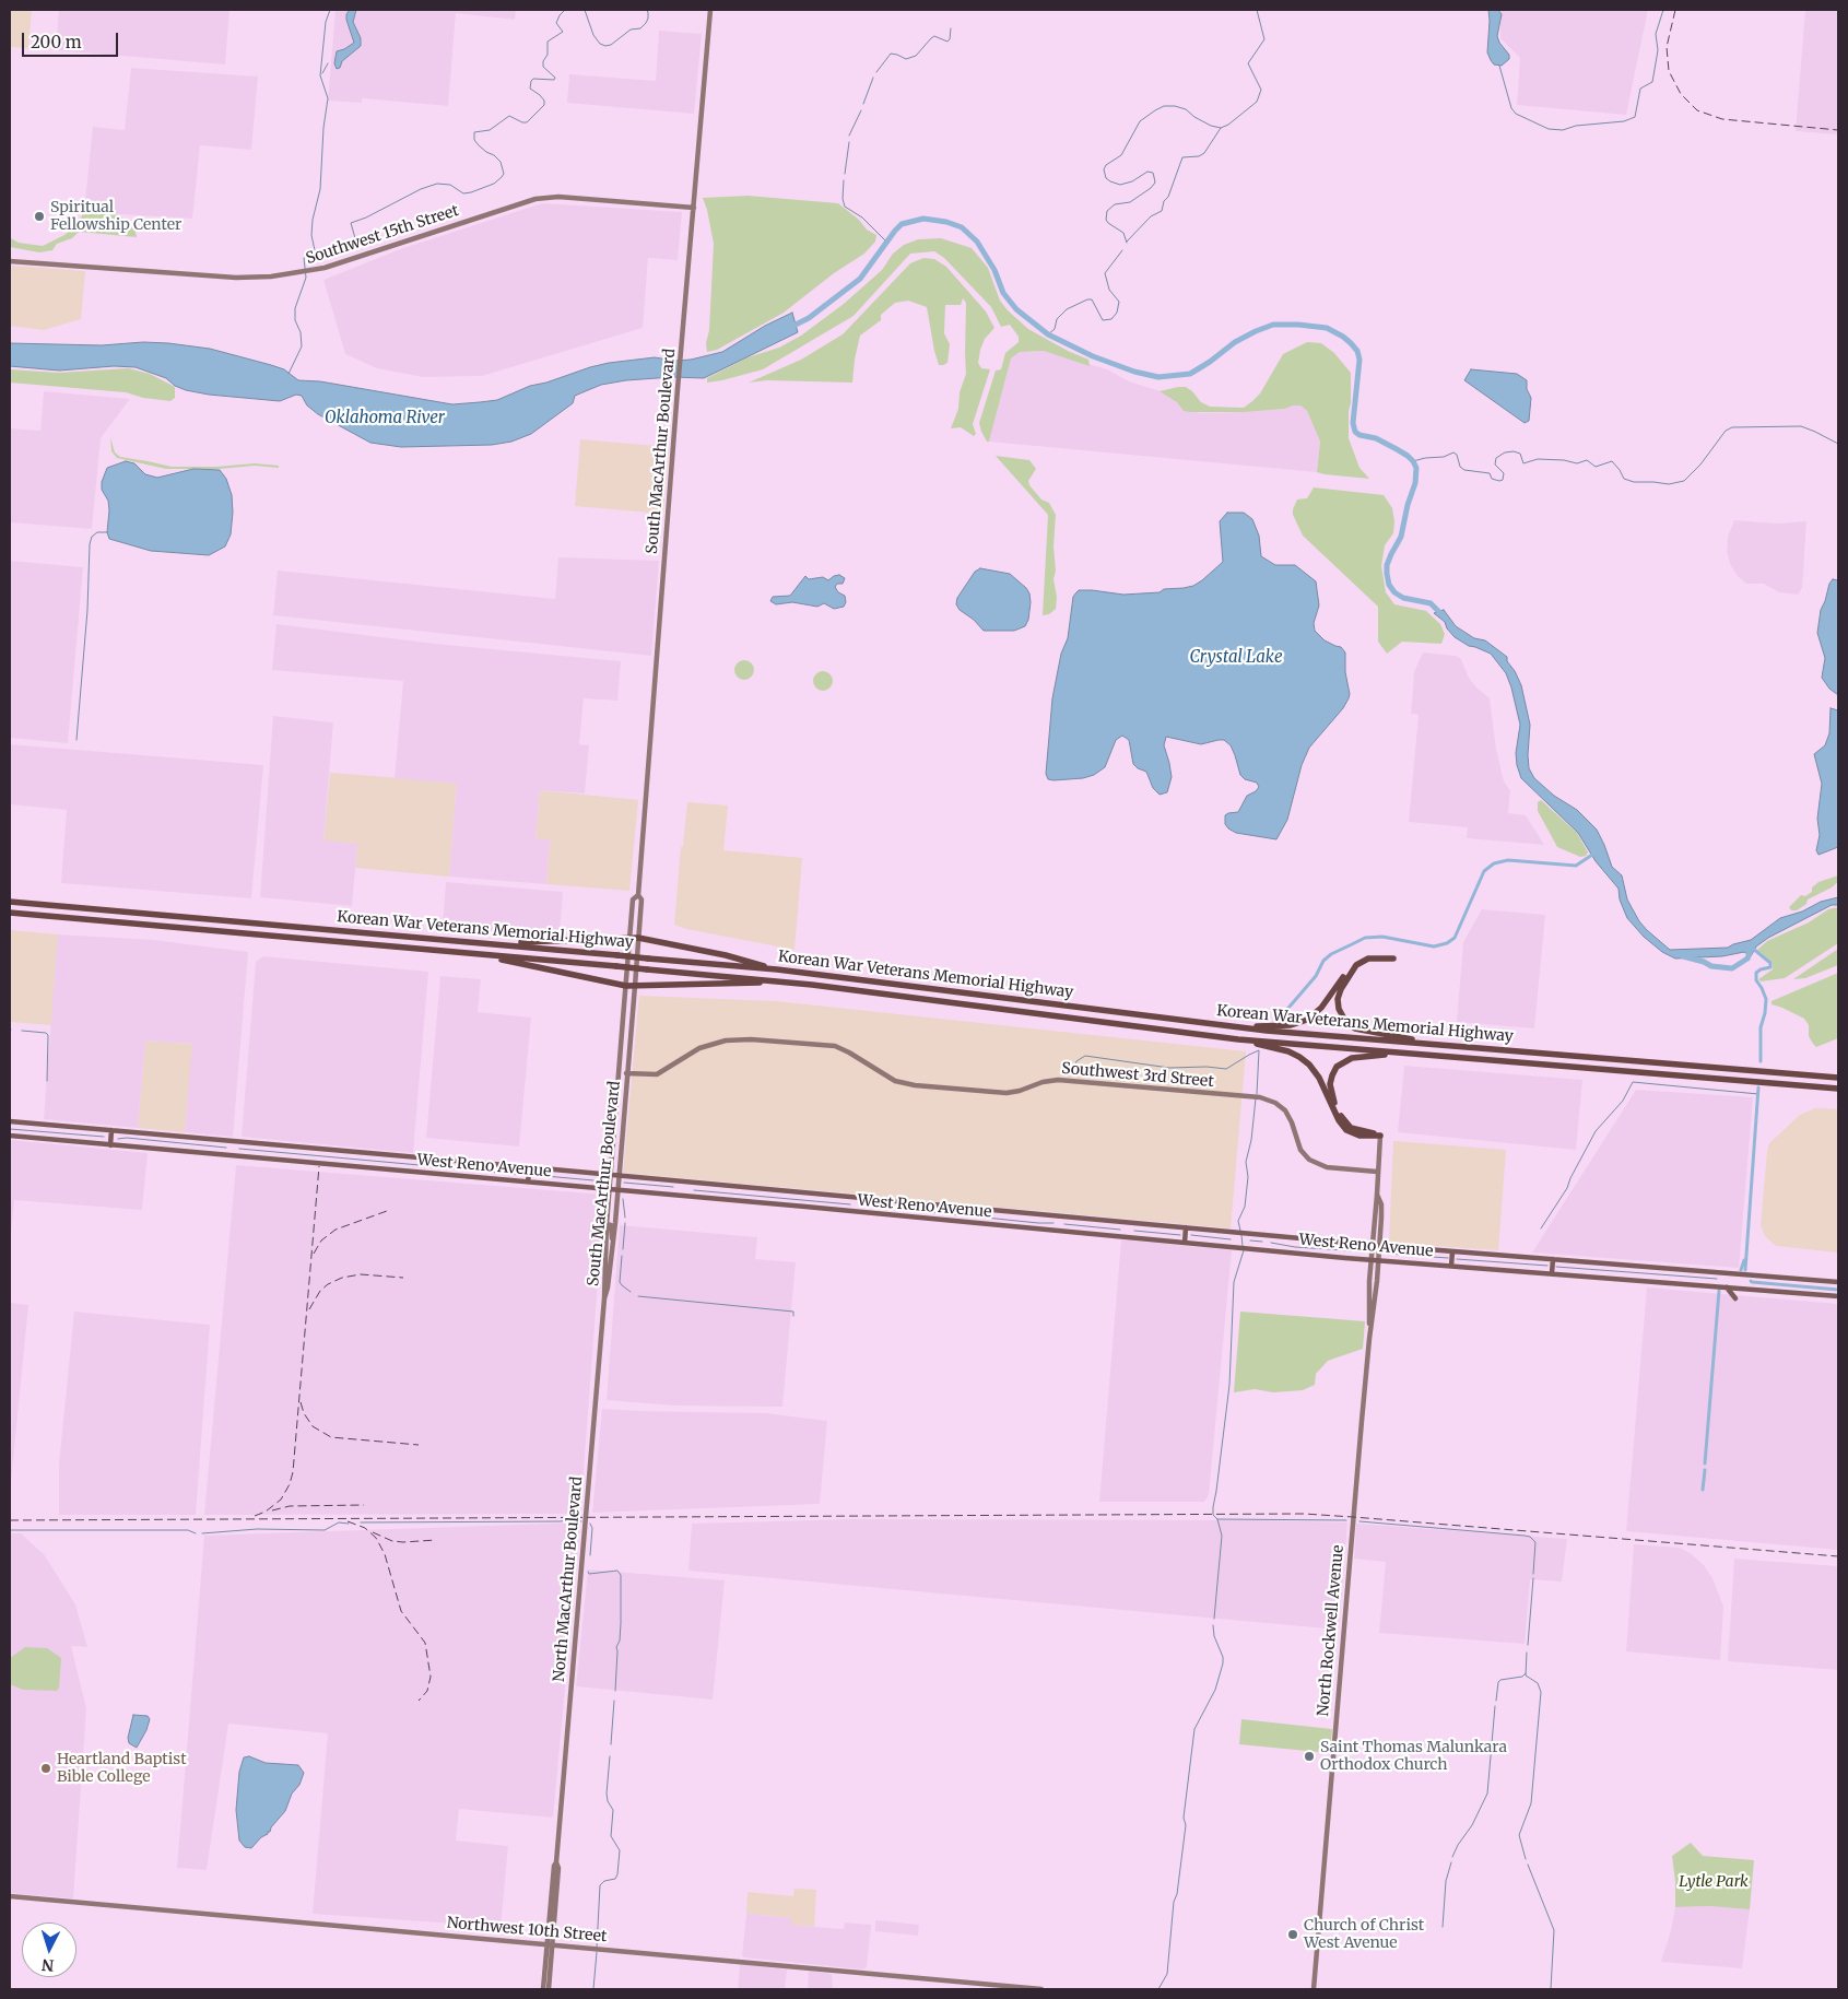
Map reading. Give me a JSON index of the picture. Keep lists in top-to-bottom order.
{
  "streets": {
    "highway": ["Korean War Veterans Memorial Highway"],
    "main road": [
      "Southwest 15th Street",
      "South MacArthur Boulevard",
      "Southwest 3rd Street",
      "West Reno Avenue",
      "North MacArthur Boulevard",
      "North Rockwell Avenue",
      "Northwest 10th Street"
    ]
  },
  "crossings": [
    ["Southwest 15th Street", "South MacArthur Boulevard"],
    ["South MacArthur Boulevard", "Southwest 3rd Street"],
    ["South MacArthur Boulevard", "West Reno Avenue"],
    ["South MacArthur Boulevard", "North MacArthur Boulevard"],
    ["West Reno Avenue", "North Rockwell Avenue"],
    ["North MacArthur Boulevard", "Northwest 10th Street"]
  ],
  "water": ["Oklahoma River", "Crystal Lake"],
  "parks": ["Lytle Park"],
  "places": [
    "Spiritual Fellowship Center",
    "Saint Thomas Malunkara Orthodox Church",
    "Heartland Baptist Bible College",
    "Church of Christ West Avenue"
  ],
  "scale_bar": "200 m",
  "north": "bottom"
}
